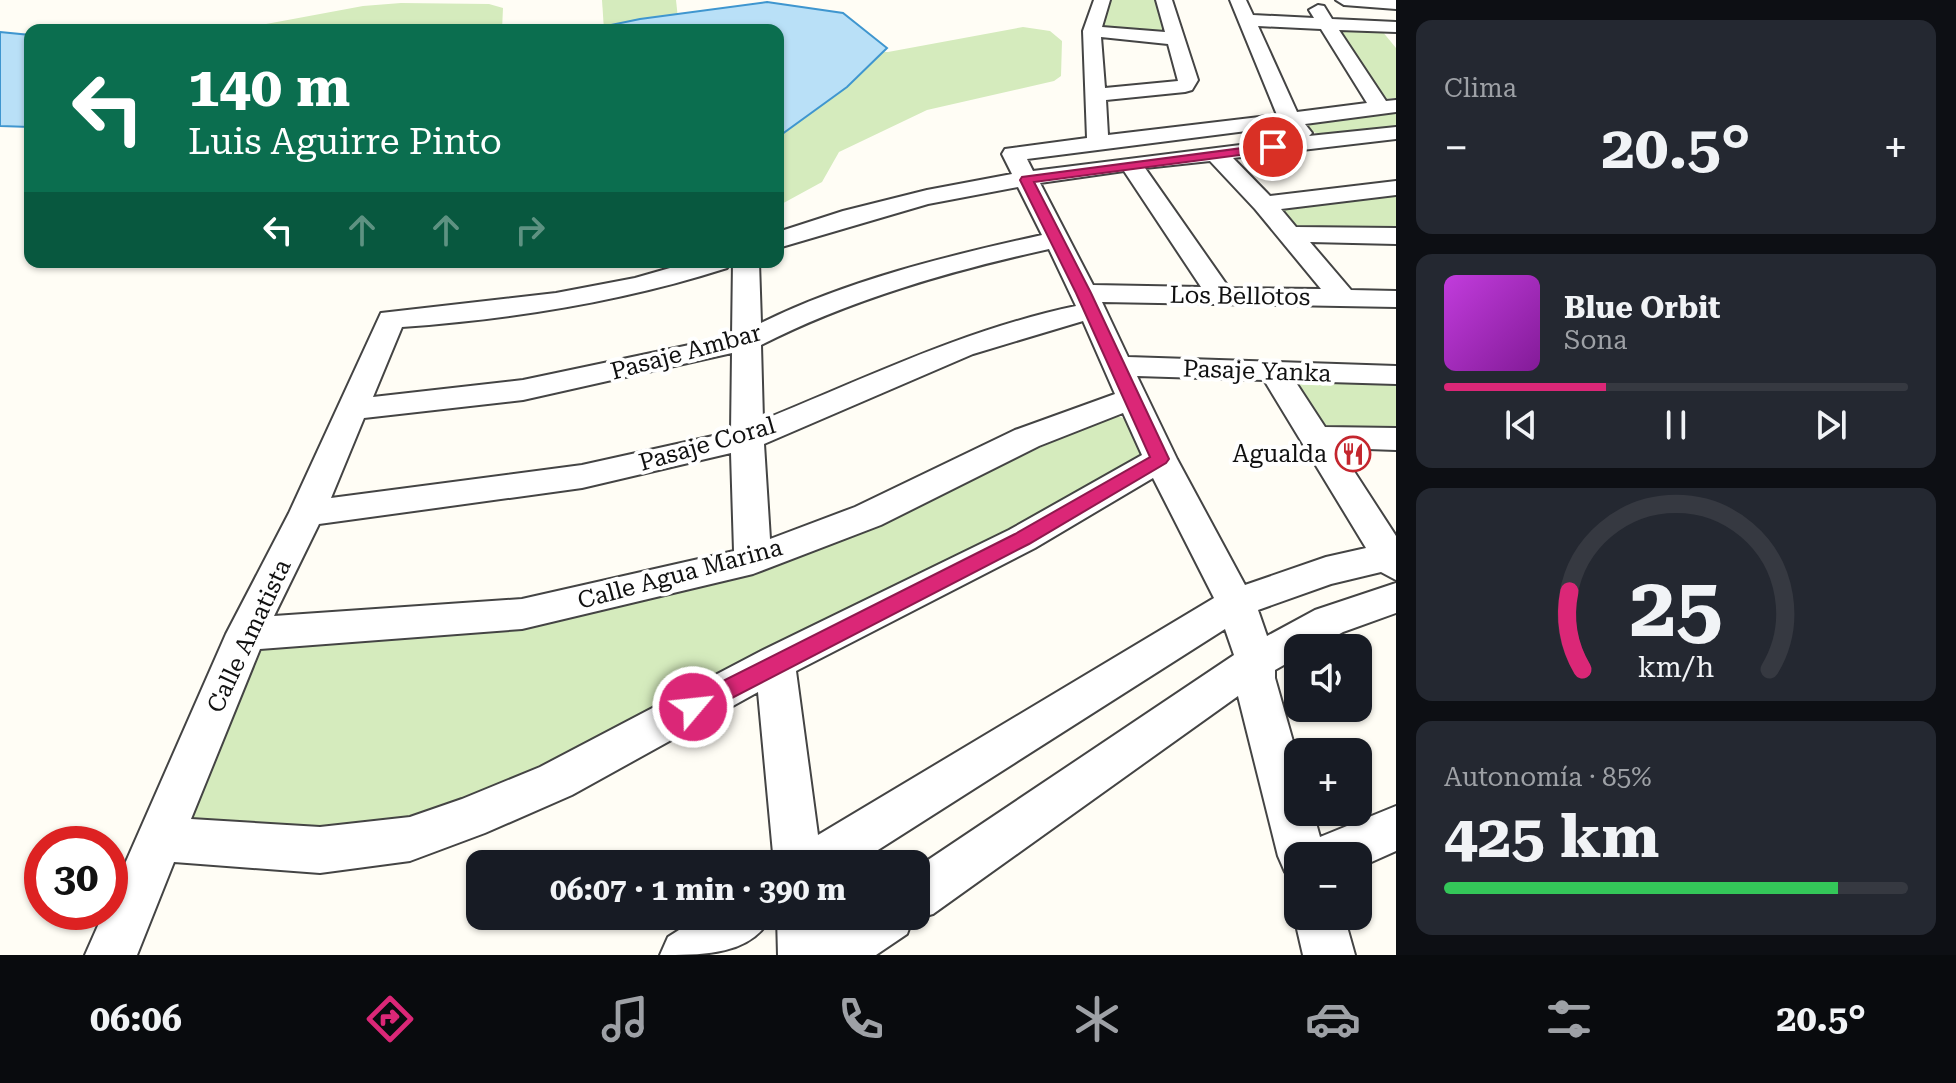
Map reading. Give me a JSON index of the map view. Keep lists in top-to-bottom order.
{
  "streets": {
    "street": [
      "Los Bellotos",
      "Pasaje Ambar",
      "Pasaje Yanka",
      "Pasaje Coral",
      "Calle Agua Marina",
      "Calle Amatista"
    ]
  },
  "crossings": [
    ["Los Bellotos", "Pasaje Coral"],
    ["Pasaje Ambar", "Calle Amatista"],
    ["Pasaje Coral", "Calle Amatista"],
    ["Calle Agua Marina", "Calle Amatista"]
  ],
  "places": {
    "restaurant": ["Agualda"]
  },
  "page": {
    "tile": [
      "Clima",
      ["Autonomía · 85%", "425 km"]
    ],
    "turn": ["140 m", "Luis Aguirre Pinto"],
    "heat": ["−", "20.5°", "+"],
    "song": ["Blue Orbit", "Sona"],
    "map_buttons": ["+", "−"],
    "limit": "30",
    "trip": "06:07 · 1 min · 390 m",
    "tabs": ["06:06", "20.5°"],
    "gauge": ["25", "km/h"]
  }
}
